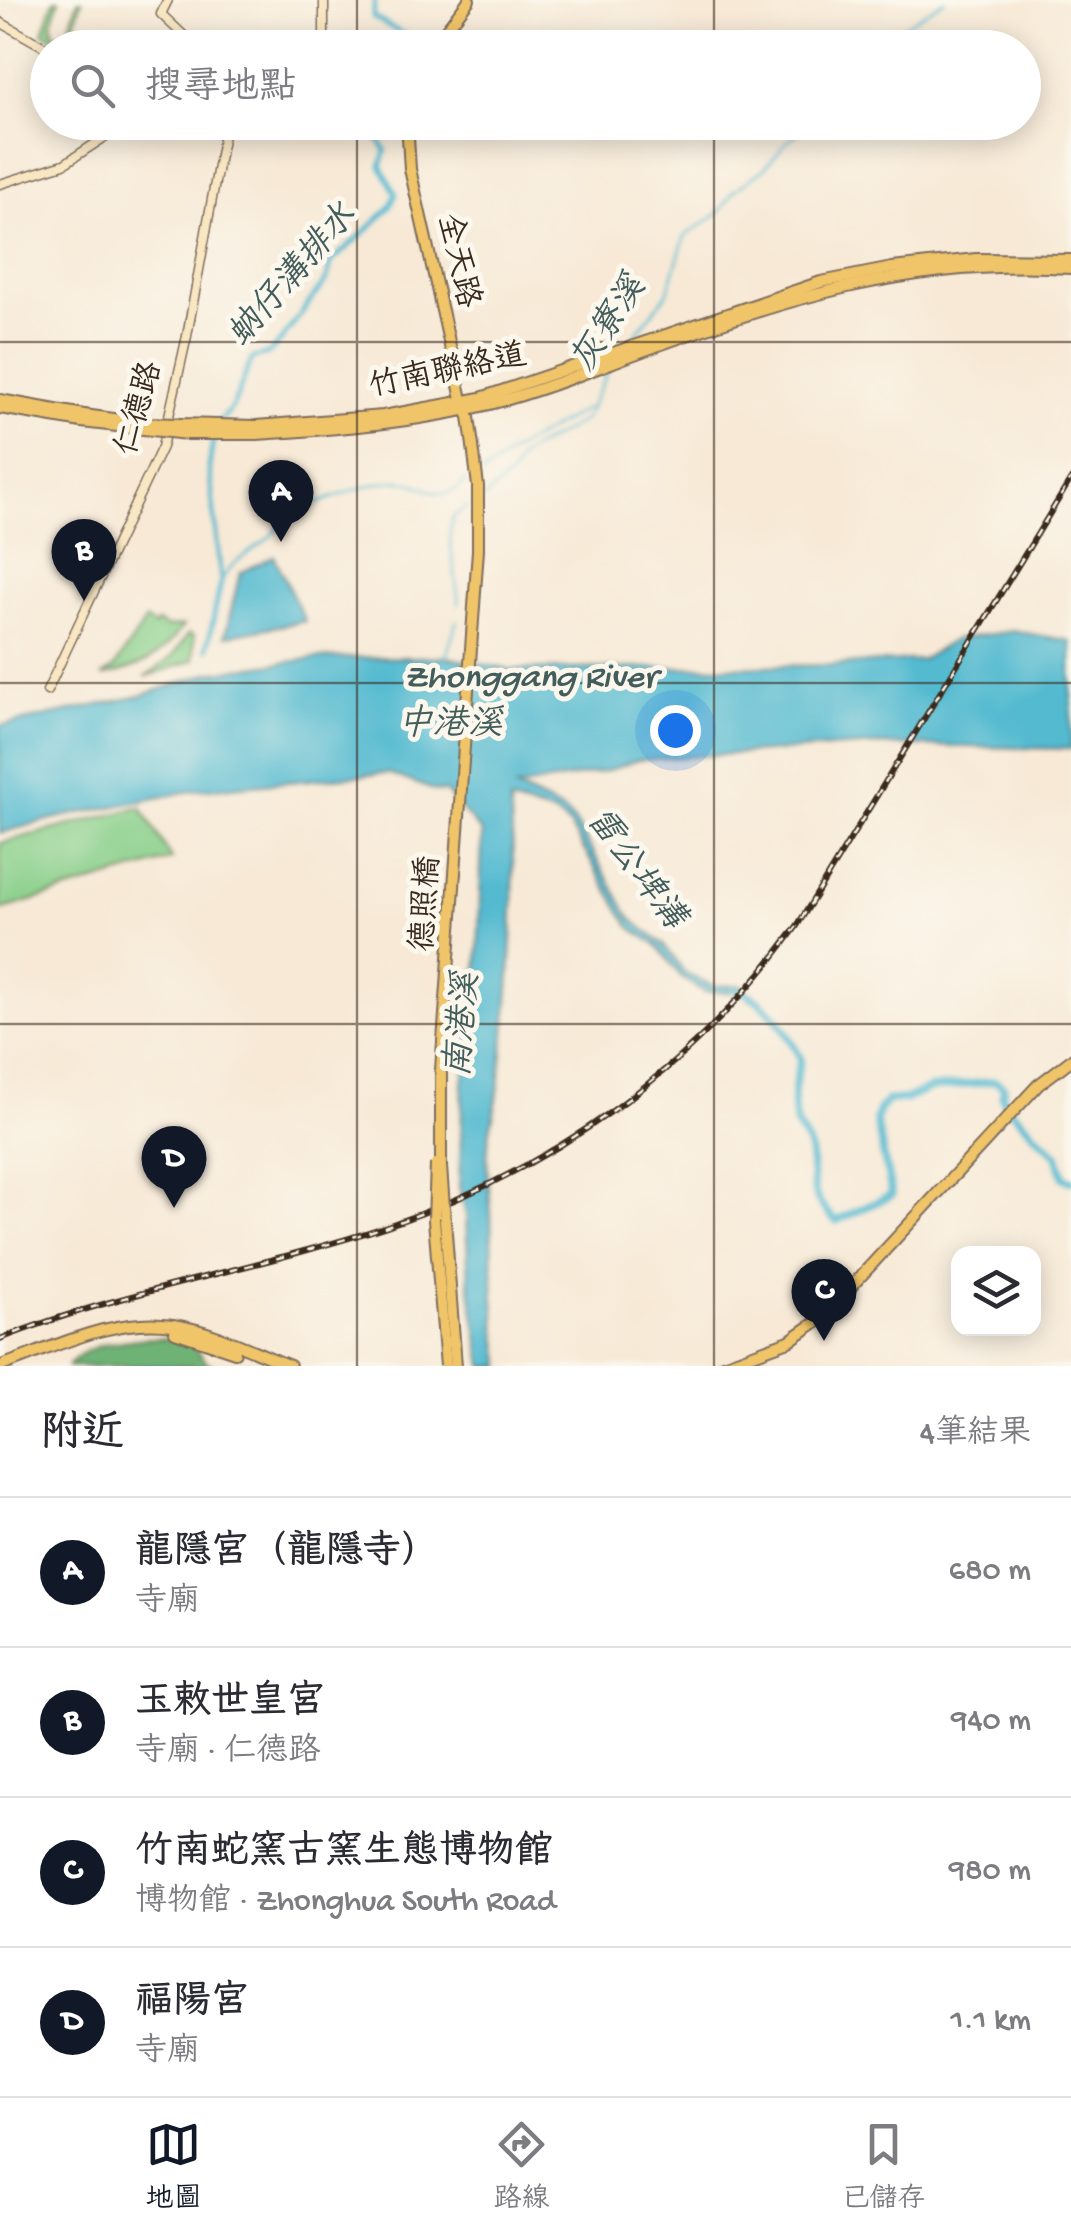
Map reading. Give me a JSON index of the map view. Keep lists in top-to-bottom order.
{
  "streets": {
    "main road": ["全天路", "竹南聯絡道", "德照橋"],
    "street": ["仁德路"]
  },
  "crossings": [
    ["全天路", "竹南聯絡道"],
    ["全天路", "德照橋"]
  ],
  "water": [
    "蚋仔溝排水",
    "灰寮溪",
    "Zhonggang River",
    "中港溪",
    "雷公埤溝",
    "南港溪"
  ],
  "page": {
    "search": "搜尋地點",
    "pins": [
      "A",
      "B",
      "D",
      "C"
    ],
    "heading": ["附近", "4筆結果"],
    "list": [
      {
        "mark": "A",
        "name": "龍隱宮（龍隱寺）",
        "note": "寺廟",
        "value": "680 m"
      },
      {
        "mark": "B",
        "name": "玉敕世皇宮",
        "note": "寺廟 · 仁德路",
        "value": "940 m"
      },
      {
        "mark": "C",
        "name": "竹南蛇窯古窯生態博物館",
        "note": "博物館 · Zhonghua South Road",
        "value": "980 m"
      },
      {
        "mark": "D",
        "name": "福陽宮",
        "note": "寺廟",
        "value": "1.1 km"
      }
    ],
    "nav": ["地圖", "路線", "已儲存"]
  }
}
